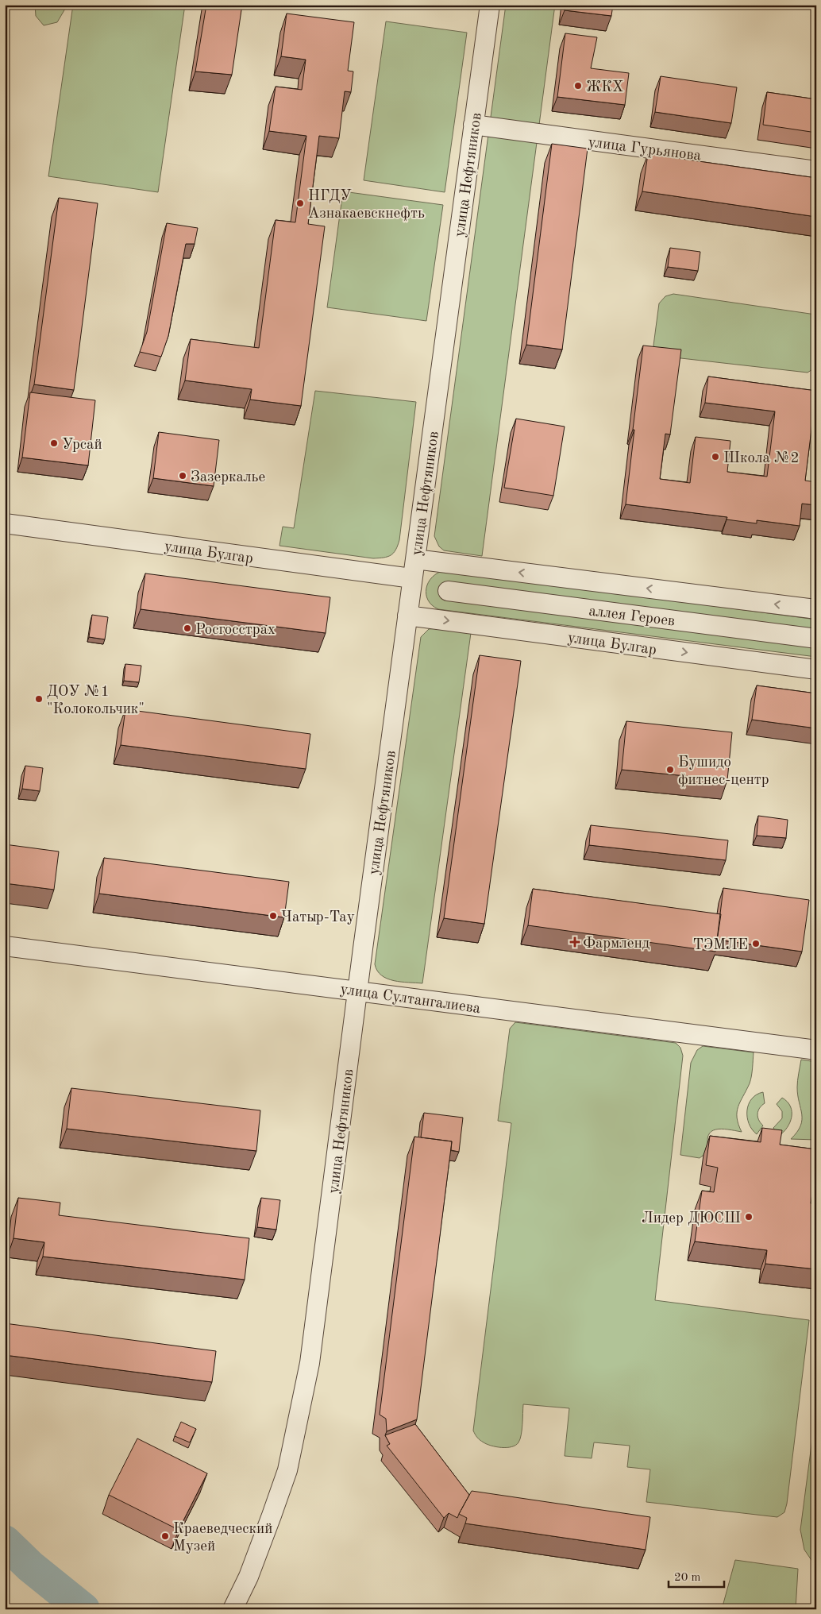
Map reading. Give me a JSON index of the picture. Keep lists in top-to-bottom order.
{
  "streets": {
    "street": [
      "улица Гурьянова",
      "улица Нефтяников",
      "улица Булгар",
      "аллея Героев",
      "улица Султангалиева"
    ]
  },
  "crossings": [
    ["улица Гурьянова", "улица Нефтяников"],
    ["улица Нефтяников", "улица Булгар"],
    ["улица Нефтяников", "улица Султангалиева"]
  ],
  "places": {
    "other": [
      "ЖКХ",
      "НГДУ Азнакаевскнефть",
      "Урсай",
      "Школа №2",
      "Зазеркалье",
      "Росгосстрах",
      "ДОУ №1 \"Колокольчик\"",
      "Бушидо фитнес-центр",
      "Чатыр-Тау",
      "ТЭМЛЕ",
      "Лидер ДЮСШ",
      "Краеведческий Музей"
    ],
    "health": ["Фармленд"]
  },
  "scale_bar": "20 m"
}
